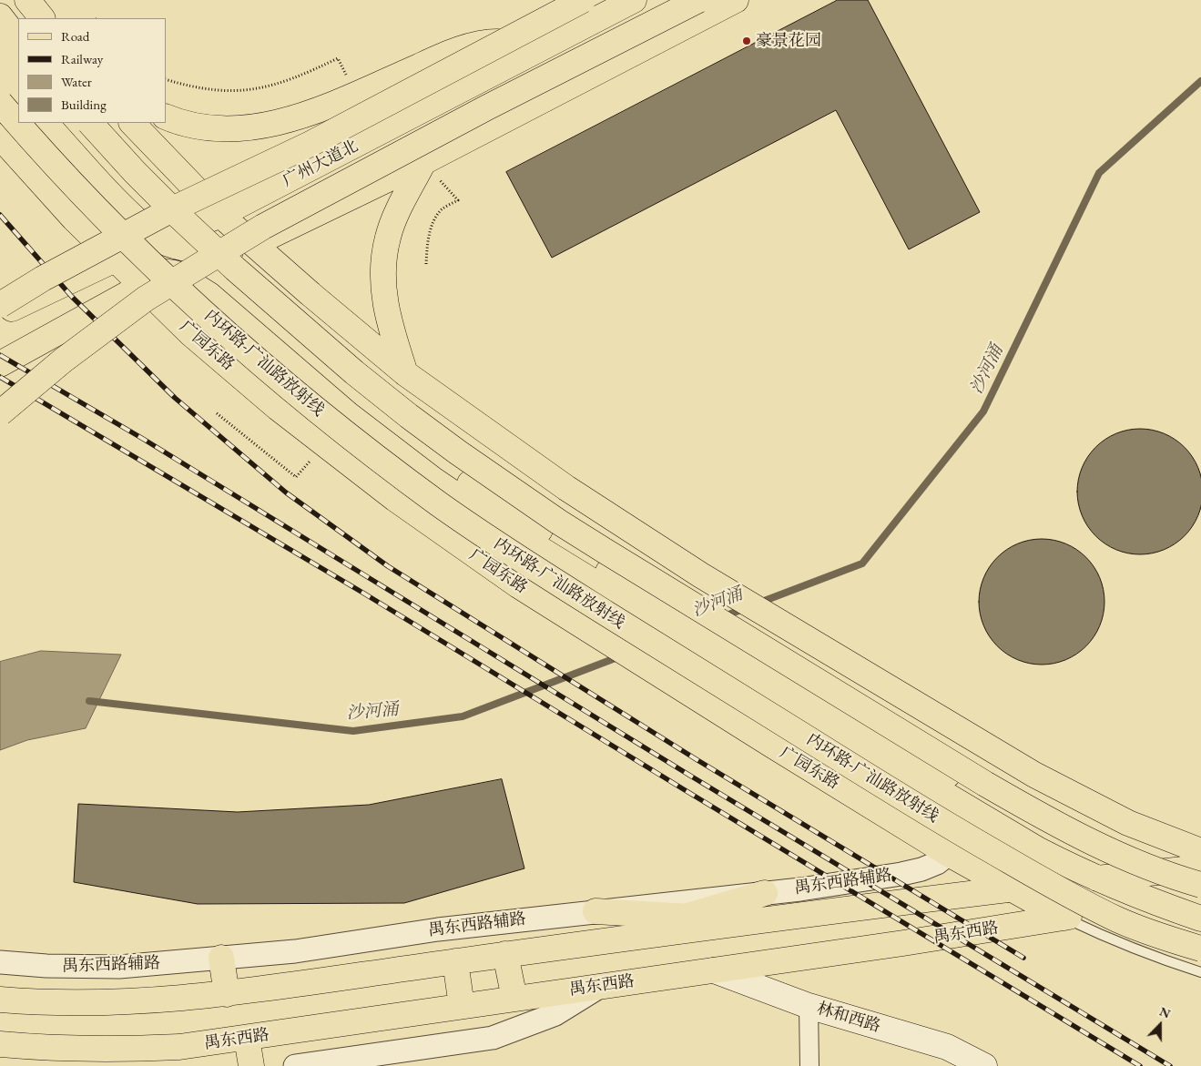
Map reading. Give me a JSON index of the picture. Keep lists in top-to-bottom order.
{
  "streets": {
    "main road": [
      "广州大道北",
      "广园东路",
      "内环路-广汕路放射线",
      "禺东西路",
      "林和西路"
    ],
    "street": ["禺东西路辅路"]
  },
  "crossings": [
    ["广州大道北", "广园东路"],
    ["广园东路", "禺东西路辅路"],
    ["广园东路", "禺东西路"],
    ["禺东西路", "林和西路"]
  ],
  "water": ["沙河涌"],
  "places": ["豪景花园"],
  "legend": [
    "Road",
    "Railway",
    "Water",
    "Building"
  ],
  "north": "top"
}
